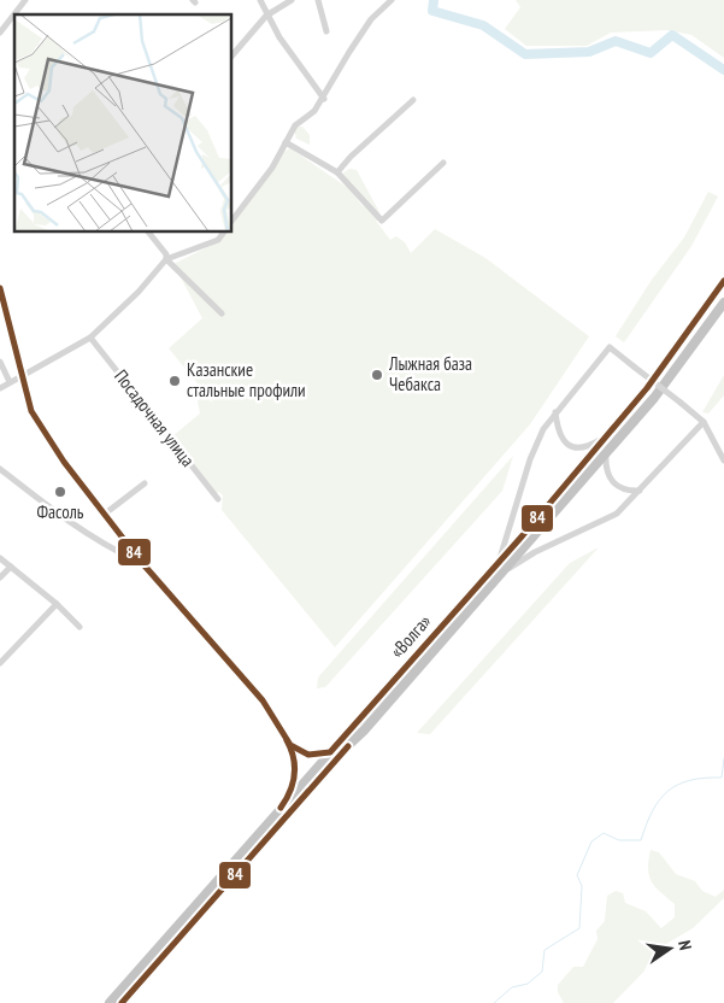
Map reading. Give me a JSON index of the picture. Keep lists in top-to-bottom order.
{
  "streets": {
    "highway": ["«Волга»"],
    "street": ["Посадочная улица"]
  },
  "places": ["Лыжная база Чебакса", "Казанские стальные профили", "Фасоль"],
  "lines": ["transit line 84"],
  "north": "right"
}
